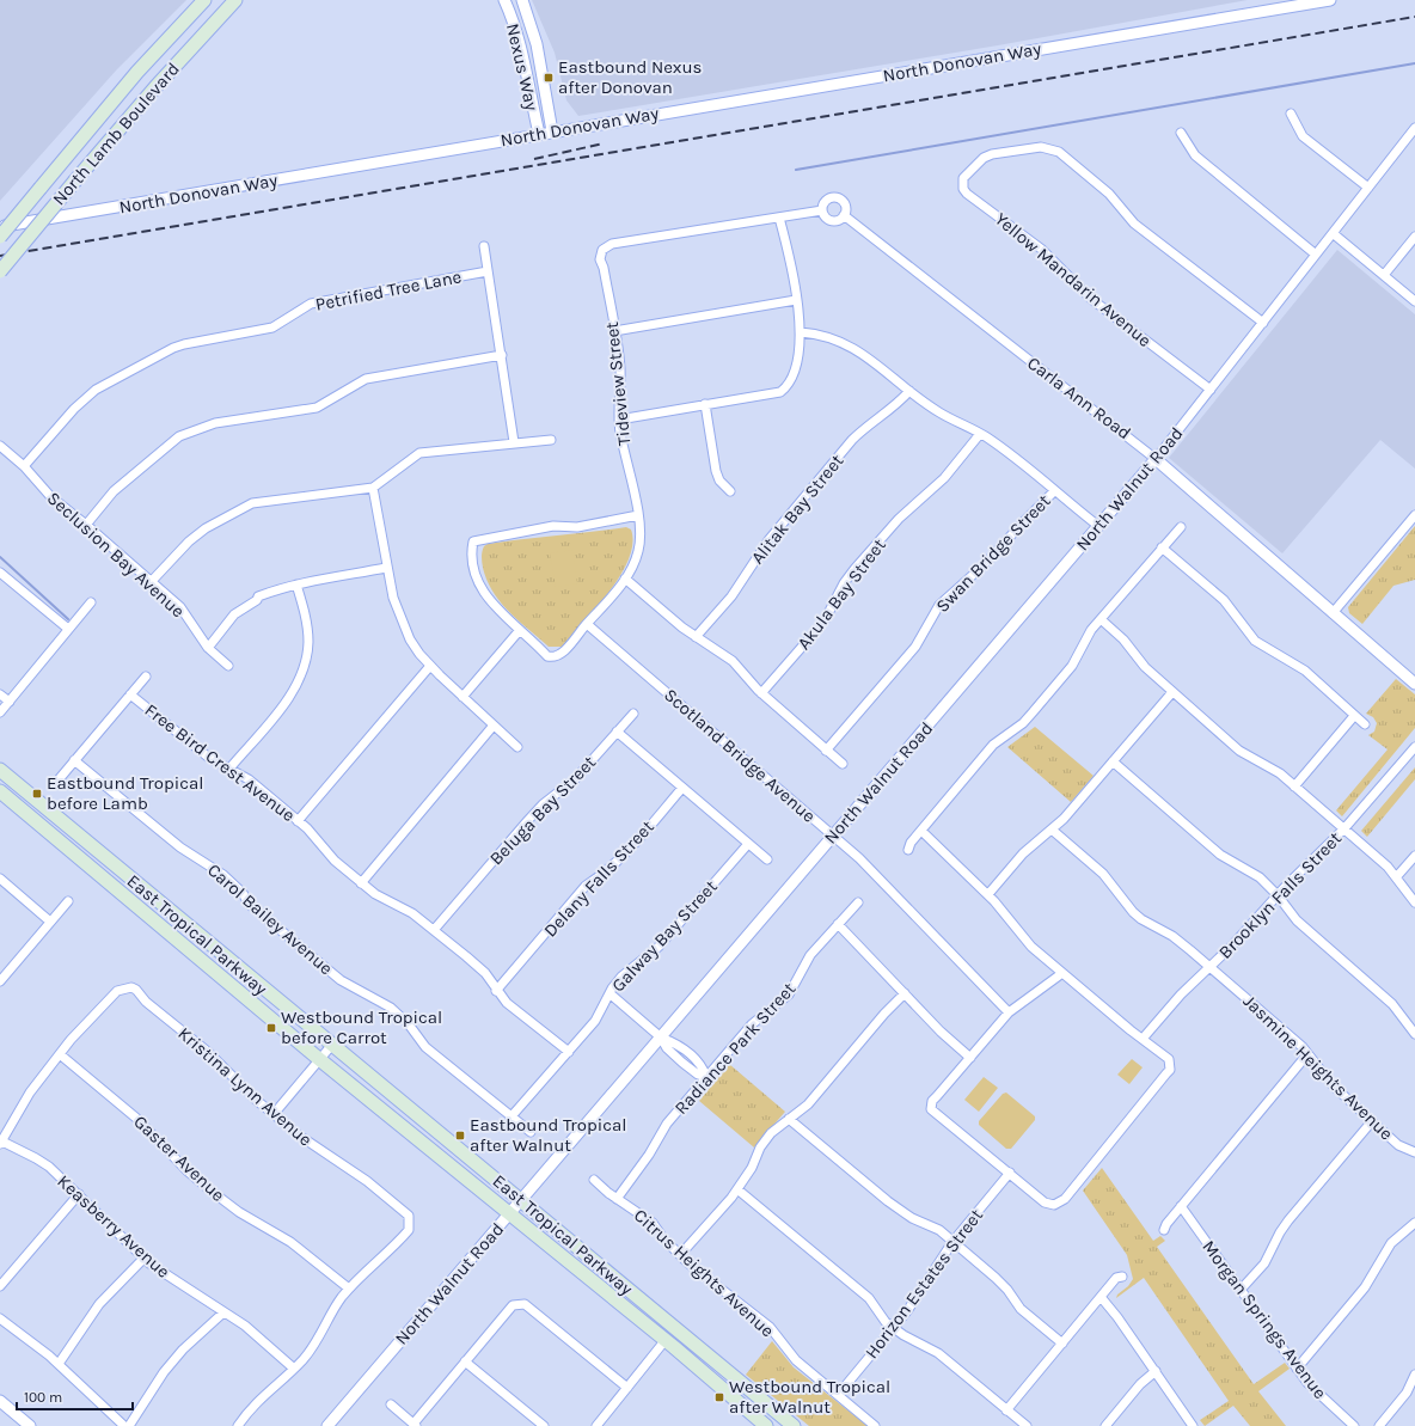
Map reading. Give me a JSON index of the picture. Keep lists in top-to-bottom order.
{
  "streets": {
    "main road": ["North Lamb Boulevard", "East Tropical Parkway"],
    "street": [
      "North Donovan Way",
      "Nexus Way",
      "Yellow Mandarin Avenue",
      "Petrified Tree Lane",
      "Tideview Street",
      "Carla Ann Road",
      "North Walnut Road",
      "Alitak Bay Street",
      "Swan Bridge Street",
      "Seclusion Bay Avenue",
      "Akula Bay Street",
      "Scotland Bridge Avenue",
      "Free Bird Crest Avenue",
      "Beluga Bay Street",
      "Delany Falls Street",
      "Brooklyn Falls Street",
      "Carol Bailey Avenue",
      "Galway Bay Street",
      "Radiance Park Street",
      "Jasmine Heights Avenue",
      "Kristina Lynn Avenue",
      "Gaster Avenue",
      "Keasberry Avenue",
      "Citrus Heights Avenue",
      "Horizon Estates Street",
      "Morgan Springs Avenue"
    ]
  },
  "crossings": [
    ["North Donovan Way", "Nexus Way"],
    ["Yellow Mandarin Avenue", "North Walnut Road"],
    ["Petrified Tree Lane", "Seclusion Bay Avenue"],
    ["Tideview Street", "Scotland Bridge Avenue"],
    ["Carla Ann Road", "North Walnut Road"],
    ["North Walnut Road", "Scotland Bridge Avenue"],
    ["North Walnut Road", "East Tropical Parkway"],
    ["Free Bird Crest Avenue", "Beluga Bay Street"],
    ["Free Bird Crest Avenue", "Delany Falls Street"],
    ["Free Bird Crest Avenue", "Galway Bay Street"],
    ["Brooklyn Falls Street", "Jasmine Heights Avenue"],
    ["Carol Bailey Avenue", "Galway Bay Street"],
    ["Radiance Park Street", "Citrus Heights Avenue"],
    ["Kristina Lynn Avenue", "Gaster Avenue"],
    ["Citrus Heights Avenue", "Horizon Estates Street"]
  ],
  "places": {
    "transit": [
      "Eastbound Nexus after Donovan",
      "Eastbound Tropical before Lamb",
      "Westbound Tropical before Carrot",
      "Eastbound Tropical after Walnut",
      "Westbound Tropical after Walnut"
    ]
  },
  "scale_bar": "100 m"
}
